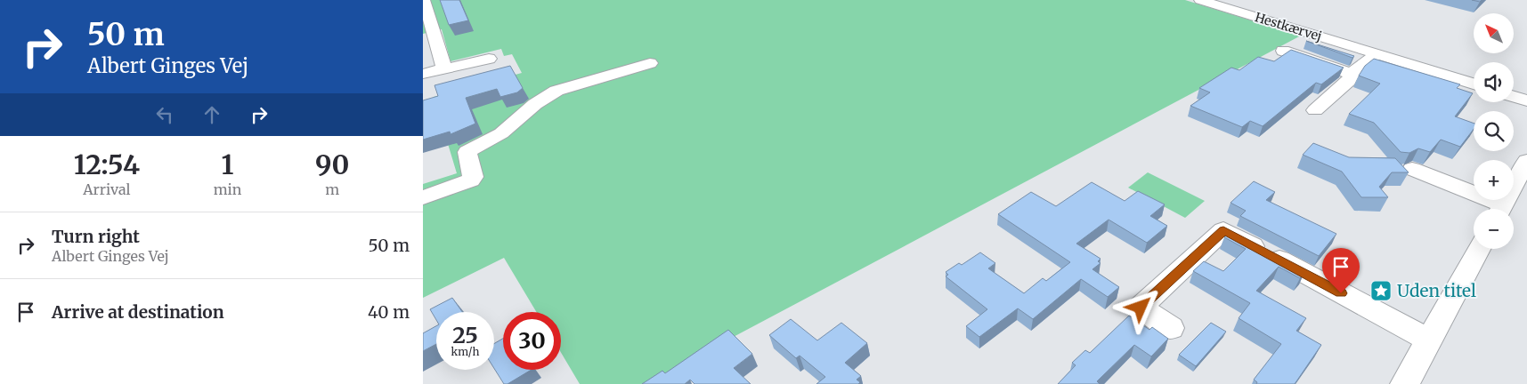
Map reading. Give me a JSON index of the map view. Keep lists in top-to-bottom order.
{
  "streets": {
    "street": ["Hestkærvej"]
  },
  "places": {
    "place": ["Uden titel"]
  },
  "north": "top left",
  "page": {
    "turn": ["50 m", "Albert Ginges Vej"],
    "map_buttons": ["+", "−"],
    "eta": [
      "12:54",
      "Arrival",
      "1",
      "min",
      "90",
      "m"
    ],
    "list": [
      {
        "name": "Turn right",
        "note": "Albert Ginges Vej",
        "value": "50 m"
      },
      {
        "name": "Arrive at destination",
        "value": "40 m"
      }
    ],
    "speed": "25 km/h",
    "limit": "30"
  }
}
